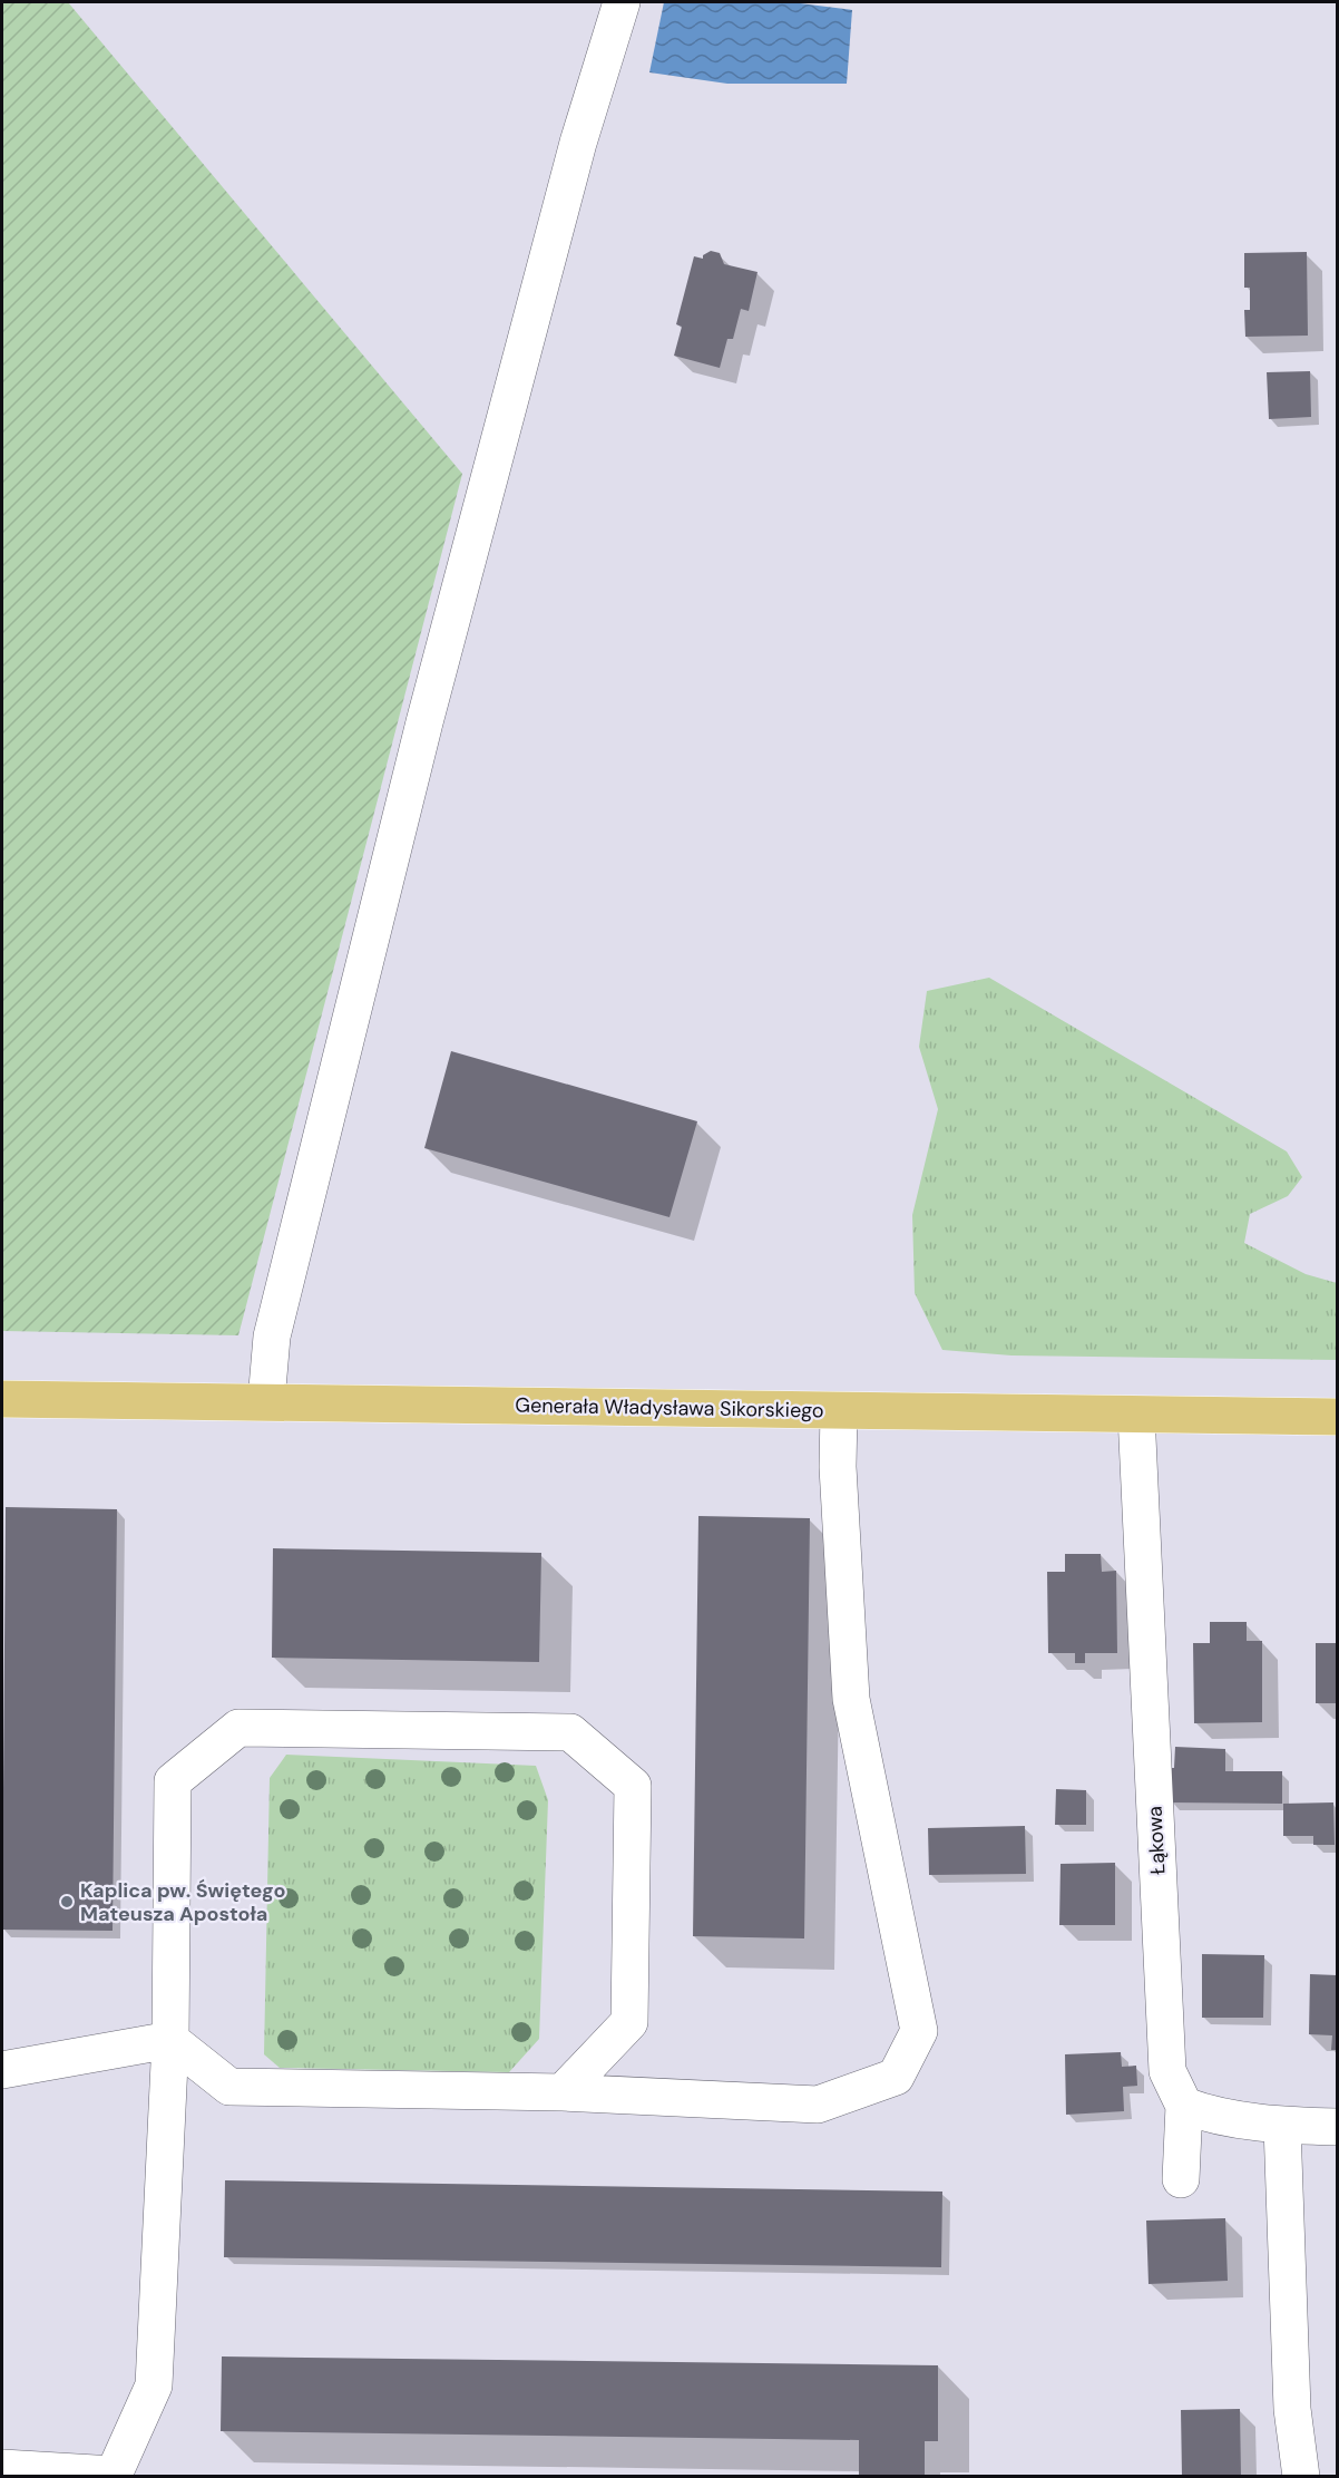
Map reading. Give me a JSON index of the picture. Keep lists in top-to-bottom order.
{
  "streets": {
    "main road": ["Generała Władysława Sikorskiego"],
    "street": ["Łąkowa"]
  },
  "crossings": [
    ["Generała Władysława Sikorskiego", "Łąkowa"]
  ],
  "places": ["Kaplica pw. Świętego Mateusza Apostoła"]
}
